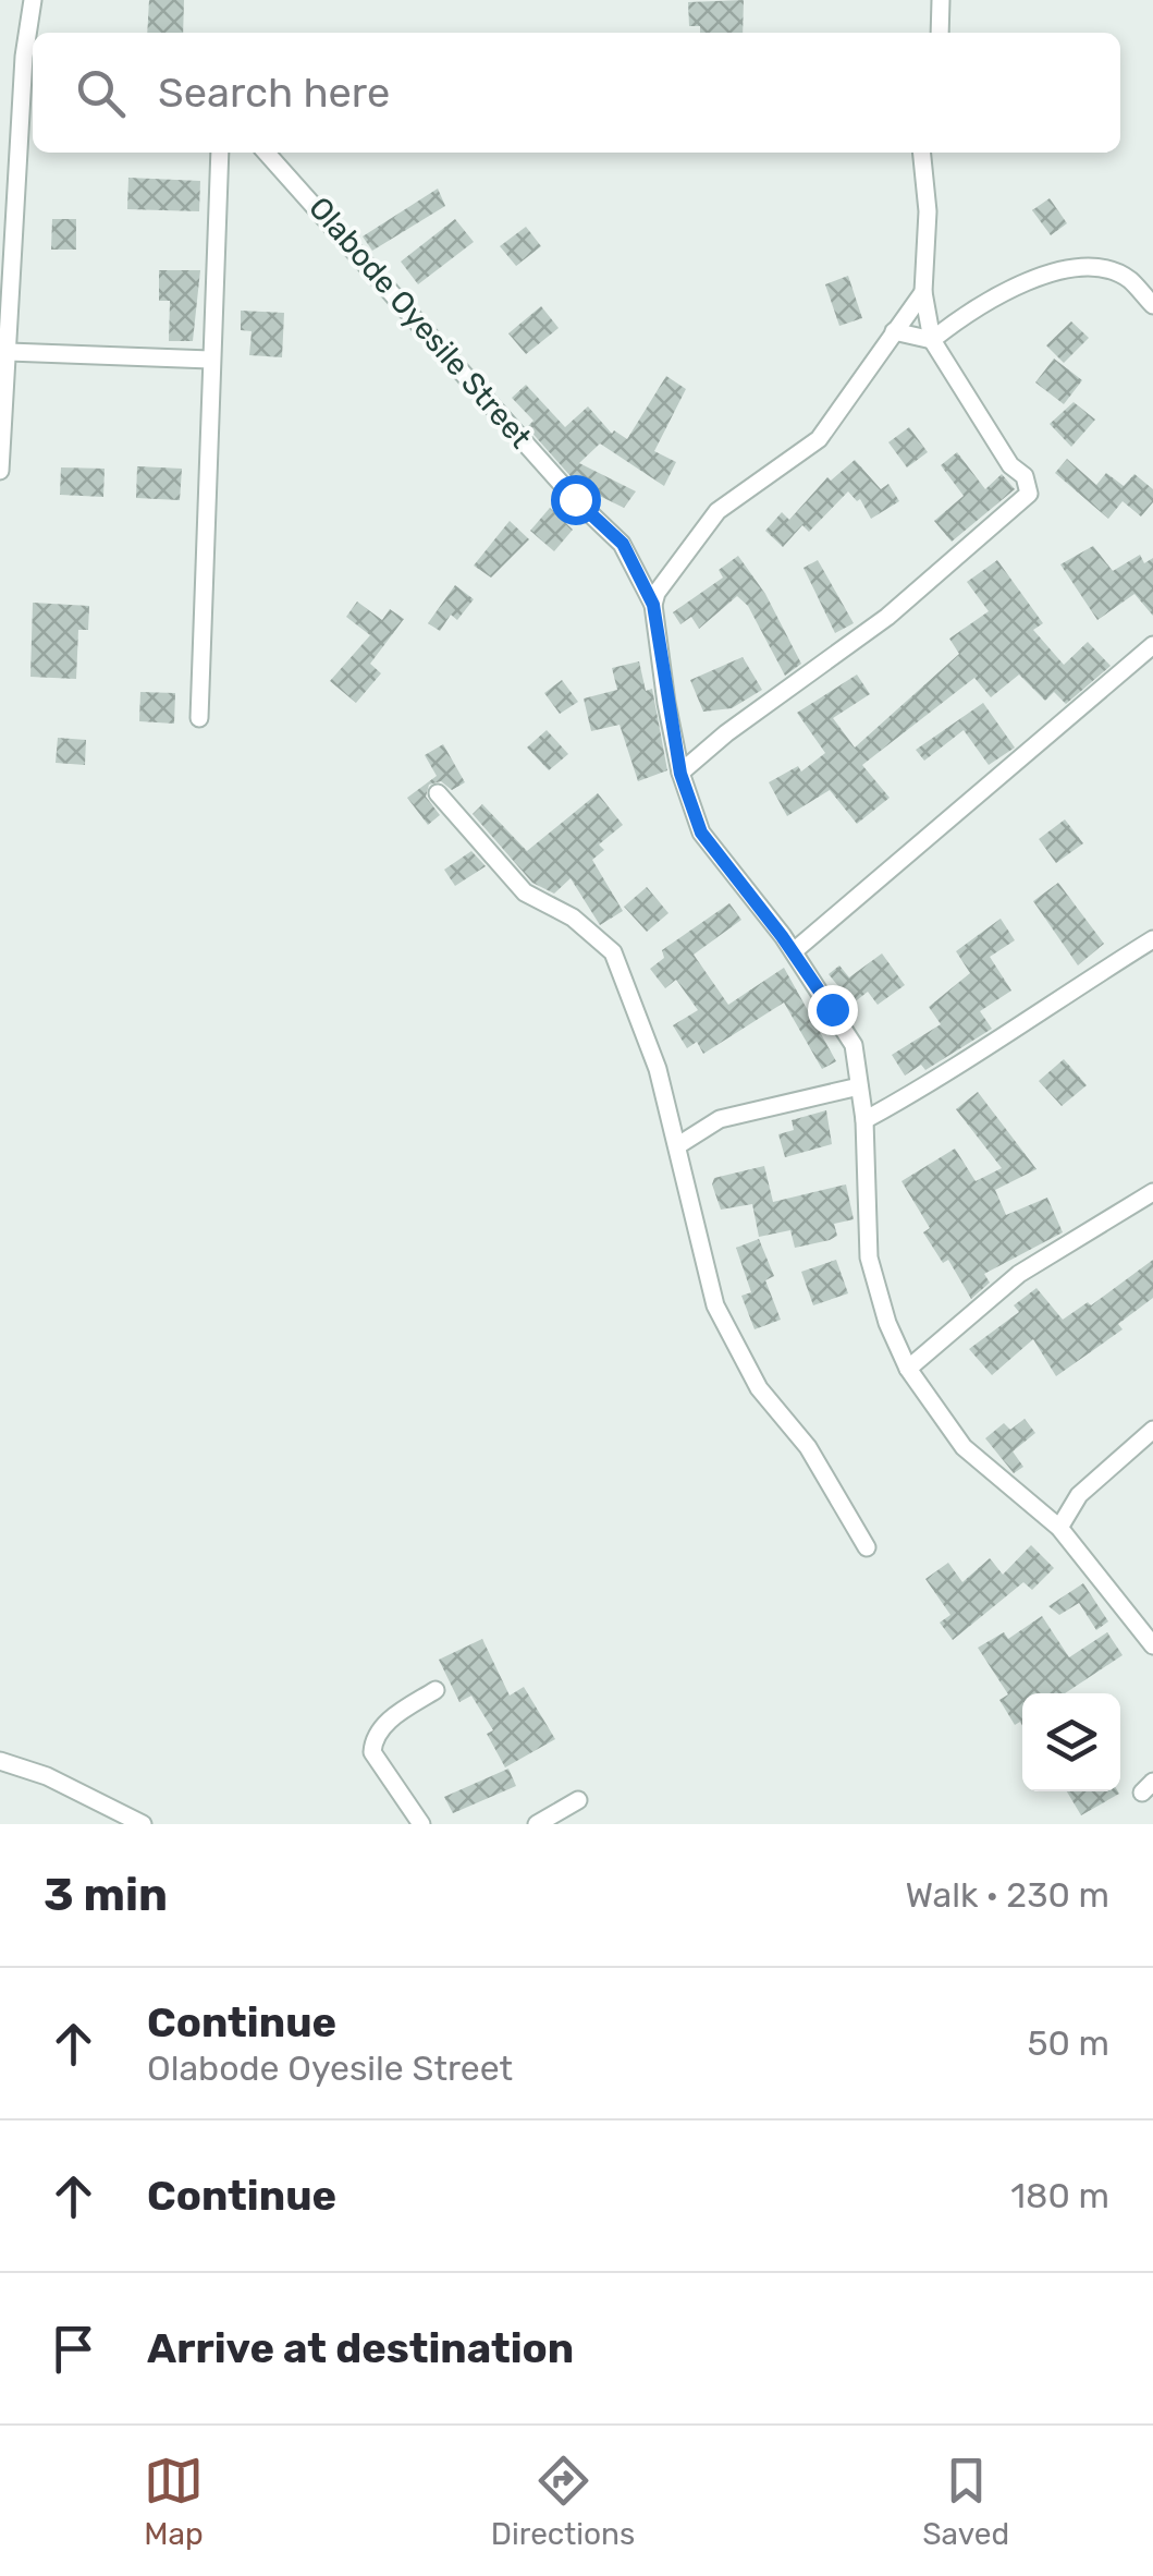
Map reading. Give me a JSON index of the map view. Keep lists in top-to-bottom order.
{
  "streets": {
    "street": ["Olabode Oyesile Street"]
  },
  "page": {
    "search": "Search here",
    "heading": ["3 min", "Walk · 230 m"],
    "list": [
      ["Continue", "Olabode Oyesile Street", "50 m"],
      ["Continue", "180 m"],
      "Arrive at destination"
    ],
    "nav": ["Map", "Directions", "Saved"]
  }
}
